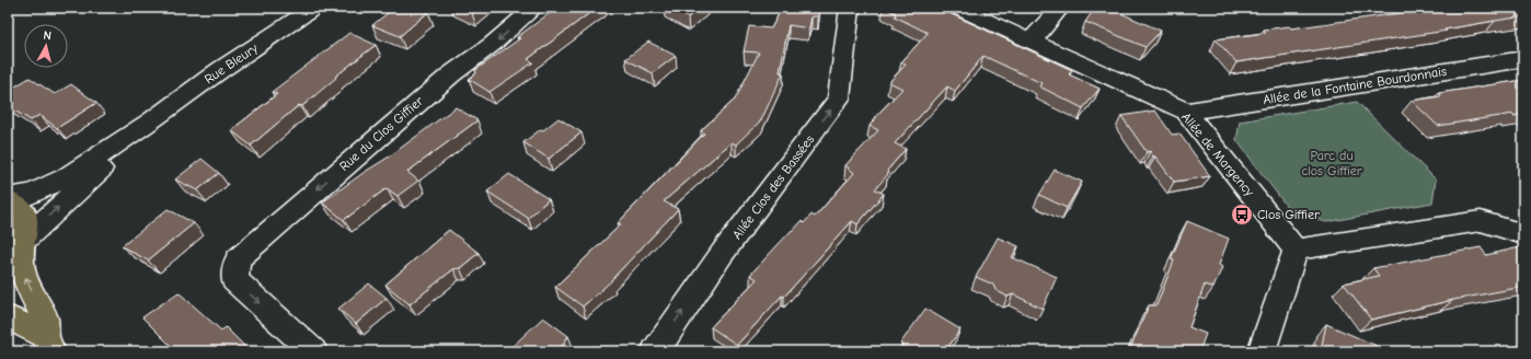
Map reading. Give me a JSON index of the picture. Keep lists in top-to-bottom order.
{
  "streets": {
    "street": [
      "Rue Bleury",
      "Allée de la Fontaine Bourdonnais",
      "Rue du Clos Giffier",
      "Allée de Margency",
      "Allée Clos des Bassées"
    ]
  },
  "crossings": [
    ["Allée de la Fontaine Bourdonnais", "Allée de Margency"]
  ],
  "one_way": ["Allée Clos des Bassées"],
  "parks": ["Parc du clos Giffier"],
  "places": {
    "bus stop": ["Clos Giffier"]
  },
  "north": "top"
}
